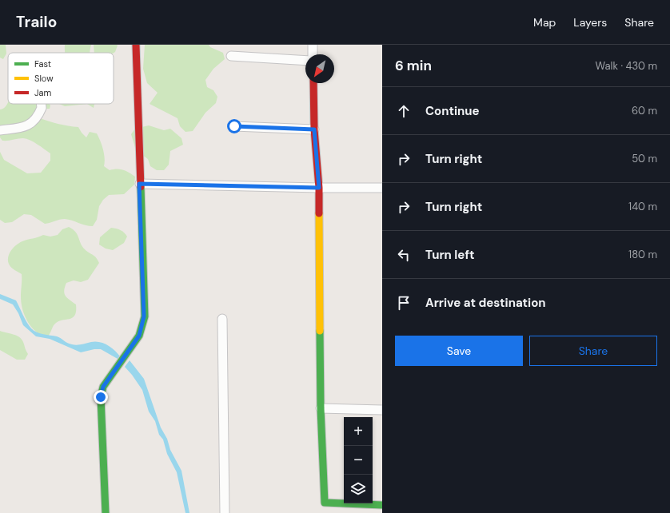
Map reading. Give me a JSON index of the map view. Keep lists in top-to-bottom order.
{
  "legend": ["Fast", "Slow", "Jam"],
  "north": "bottom left",
  "page": {
    "header": "Trailo",
    "nav": ["Map", "Layers", "Share"],
    "heading": ["6 min", "Walk · 430 m"],
    "list": [
      ["Continue", "60 m"],
      ["Turn right", "50 m"],
      ["Turn right", "140 m"],
      ["Turn left", "180 m"],
      "Arrive at destination"
    ],
    "buttons": ["Save", "Share"],
    "map_buttons": ["+", "−"]
  }
}
